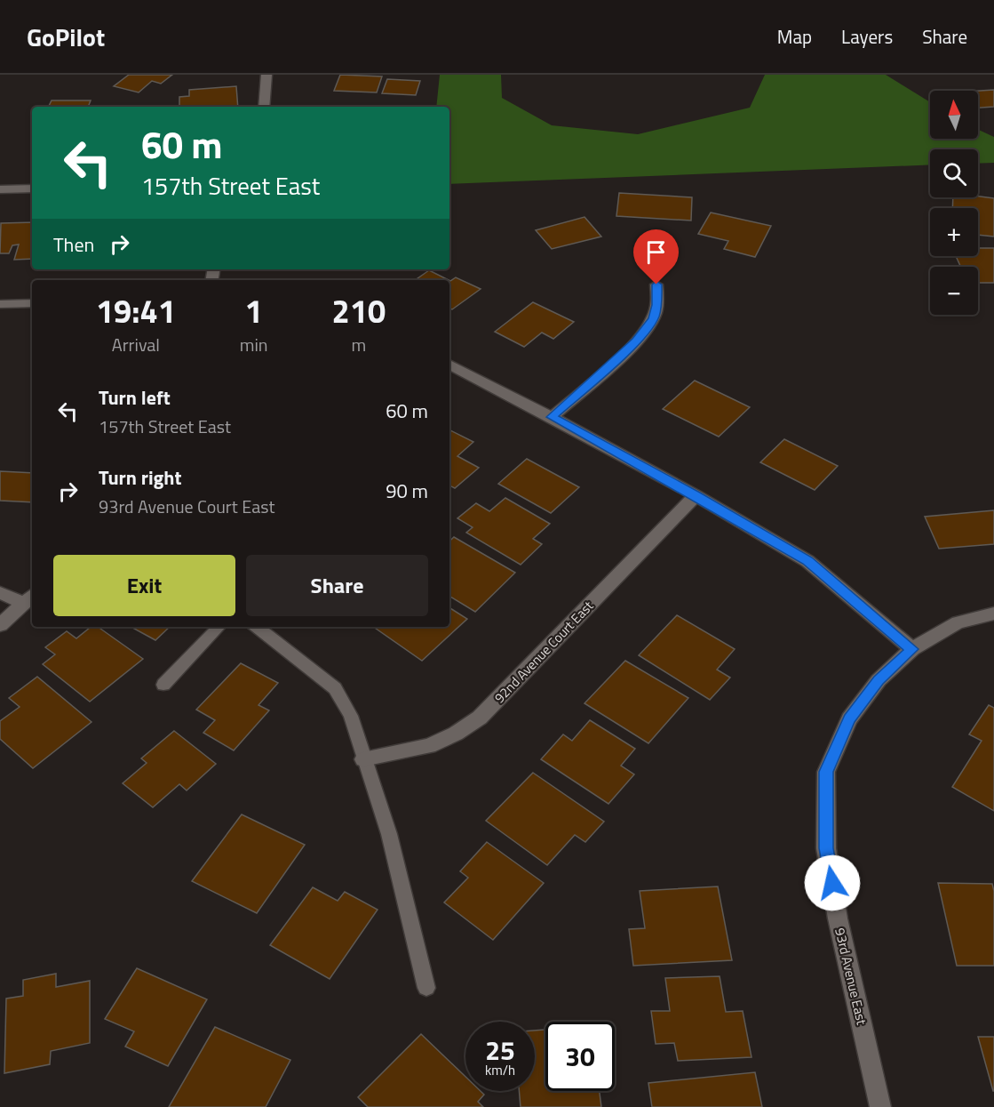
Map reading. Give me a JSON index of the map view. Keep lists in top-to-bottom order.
{
  "streets": {
    "street": ["92nd Avenue Court East", "93rd Avenue East"]
  },
  "north": "top",
  "page": {
    "header": "GoPilot",
    "nav": ["Map", "Layers", "Share"],
    "map_buttons": ["+", "−"],
    "turn": ["60 m", "157th Street East"],
    "then": "Then",
    "eta": [
      "19:41",
      "Arrival",
      "1",
      "min",
      "210",
      "m"
    ],
    "list": [
      {
        "name": "Turn left",
        "note": "157th Street East",
        "value": "60 m"
      },
      {
        "name": "Turn right",
        "note": "93rd Avenue Court East",
        "value": "90 m"
      }
    ],
    "buttons": ["Exit", "Share"],
    "speed": "25 km/h",
    "limit": "30"
  }
}
